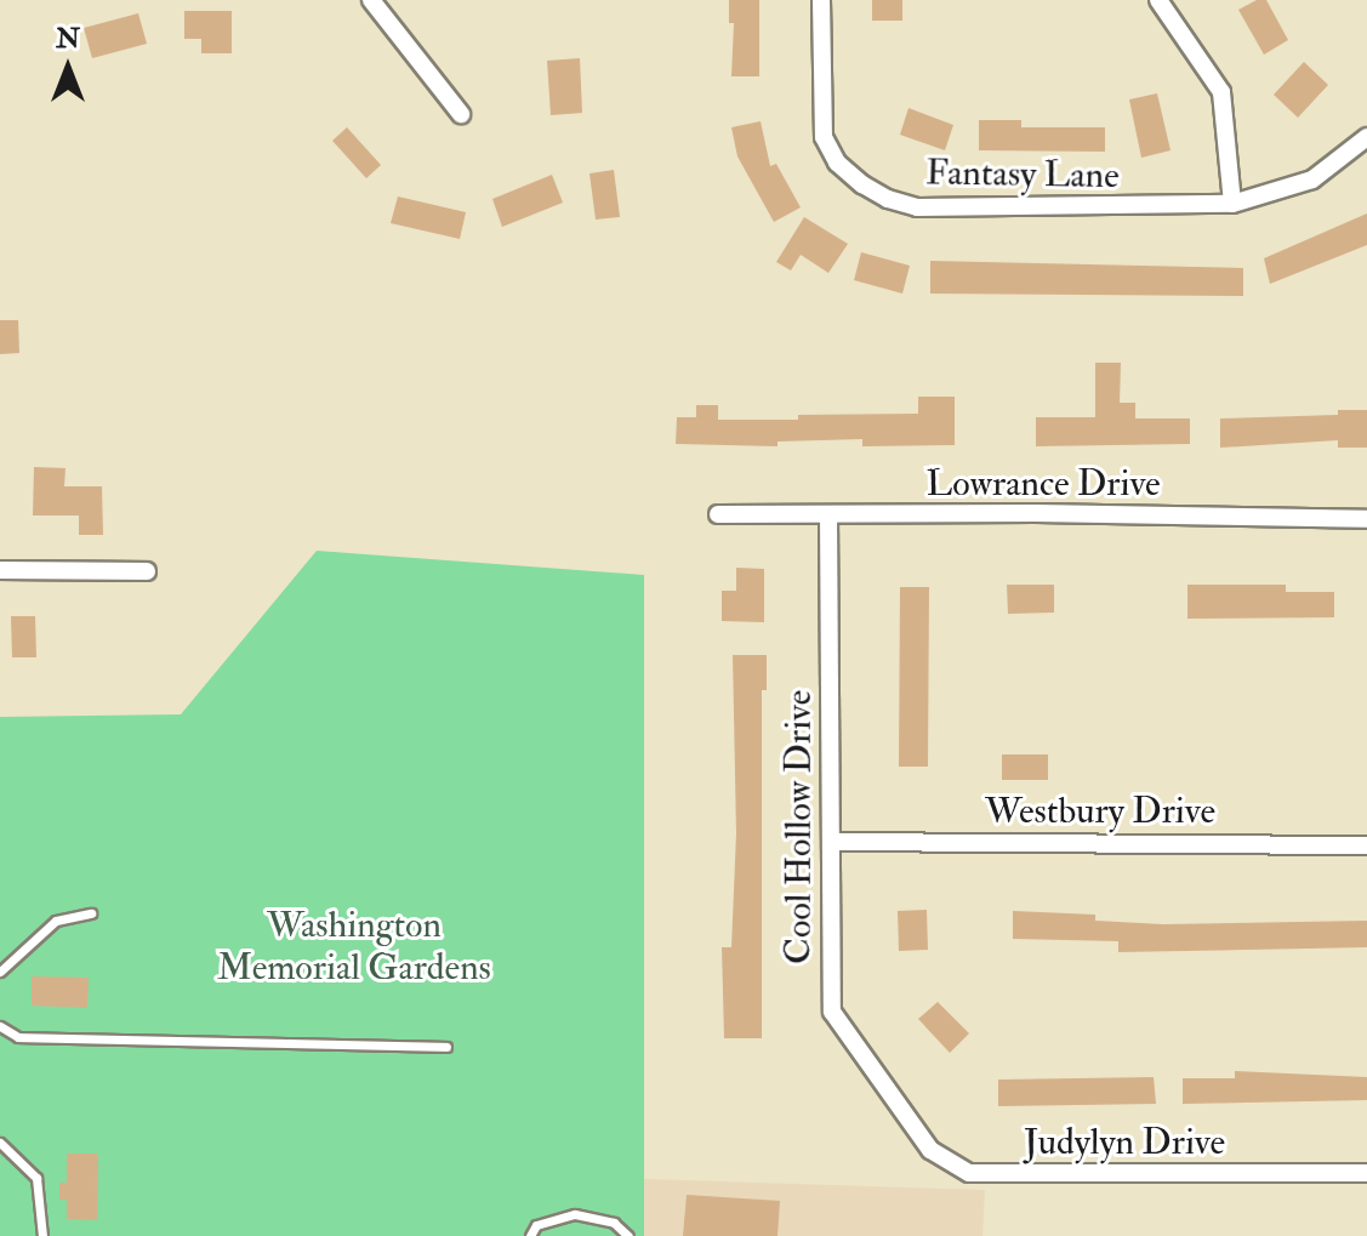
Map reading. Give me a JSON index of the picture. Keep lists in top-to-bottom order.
{
  "streets": {
    "street": [
      "Fantasy Lane",
      "Lowrance Drive",
      "Westbury Drive",
      "Cool Hollow Drive",
      "Judylyn Drive"
    ]
  },
  "crossings": [
    ["Lowrance Drive", "Cool Hollow Drive"],
    ["Westbury Drive", "Cool Hollow Drive"],
    ["Cool Hollow Drive", "Judylyn Drive"]
  ],
  "parks": ["Washington Memorial Gardens"],
  "north": "top"
}
